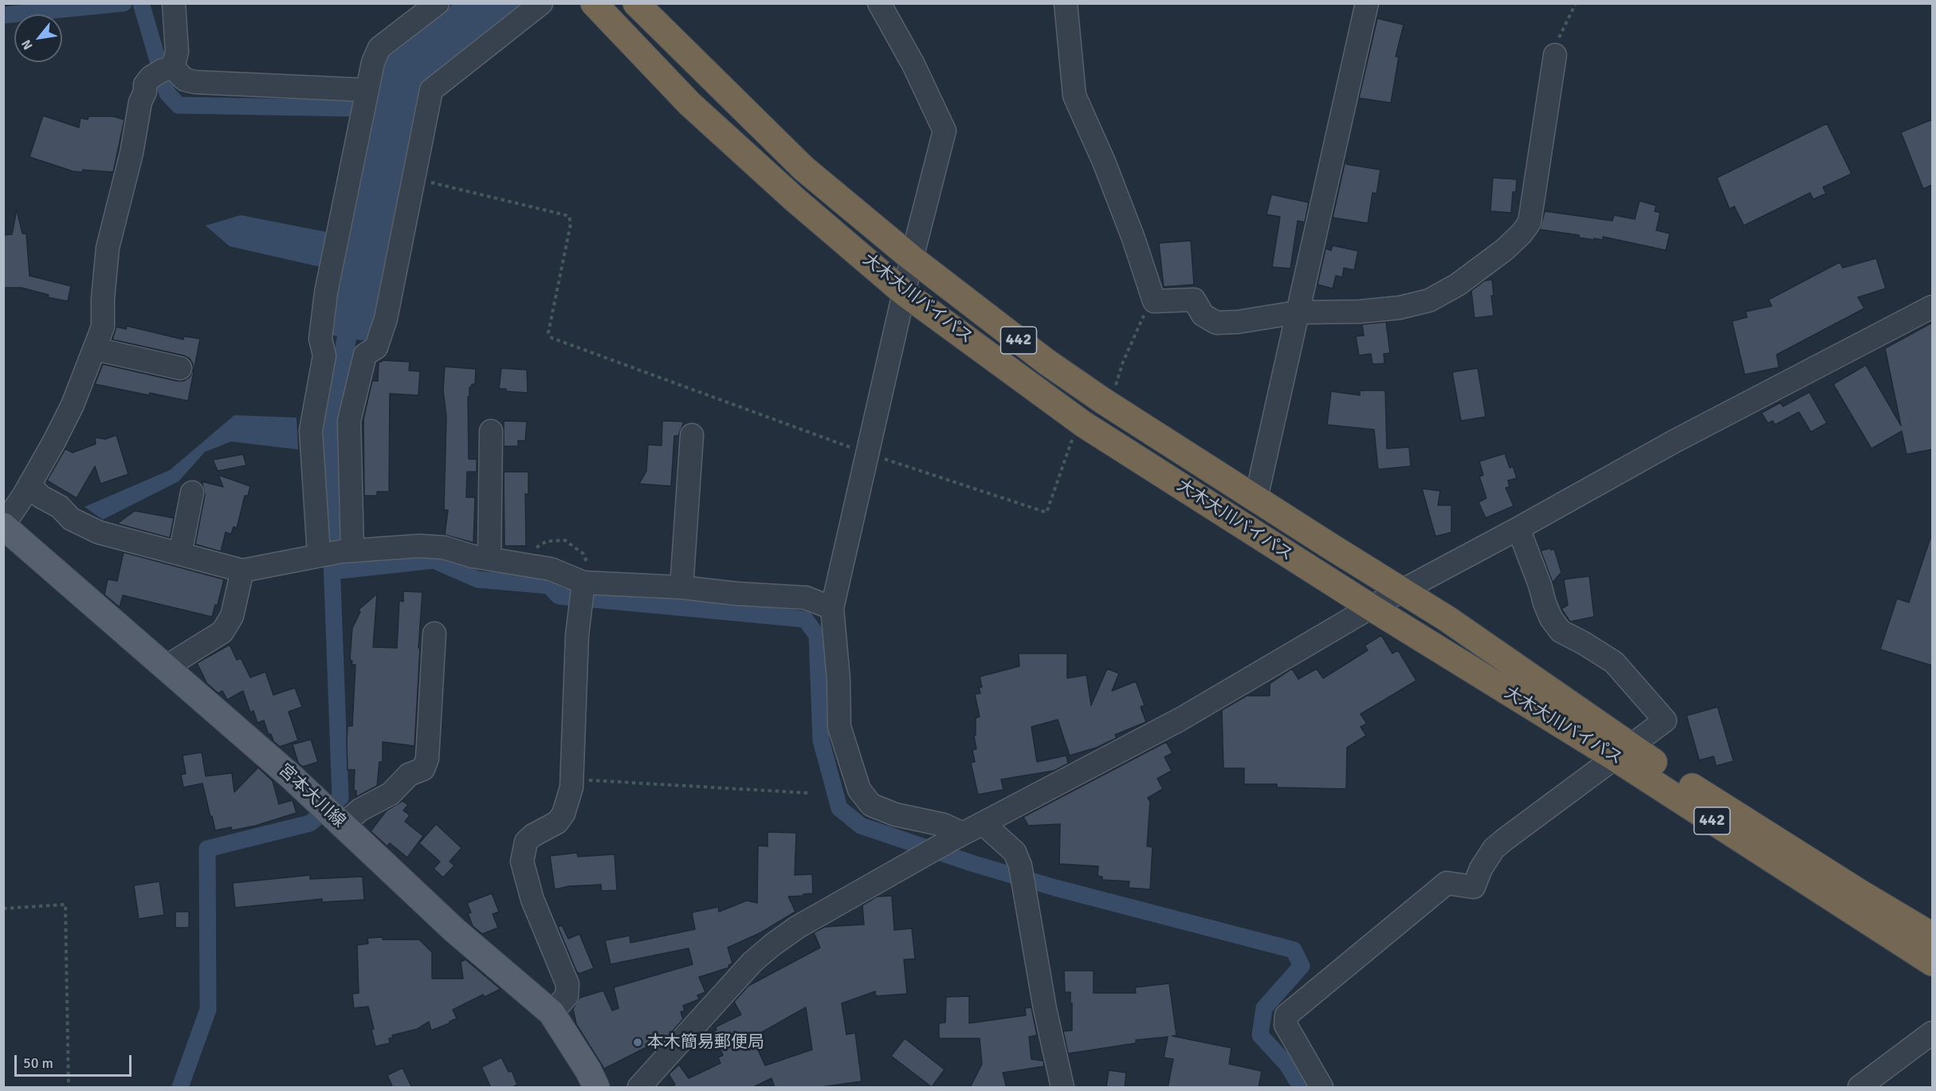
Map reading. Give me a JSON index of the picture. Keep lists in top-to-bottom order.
{
  "streets": {
    "highway": ["大木大川バイパス", "442"],
    "main road": ["宮本大川線"]
  },
  "places": ["本木簡易郵便局"],
  "scale_bar": "50 m",
  "north": "bottom left"
}
